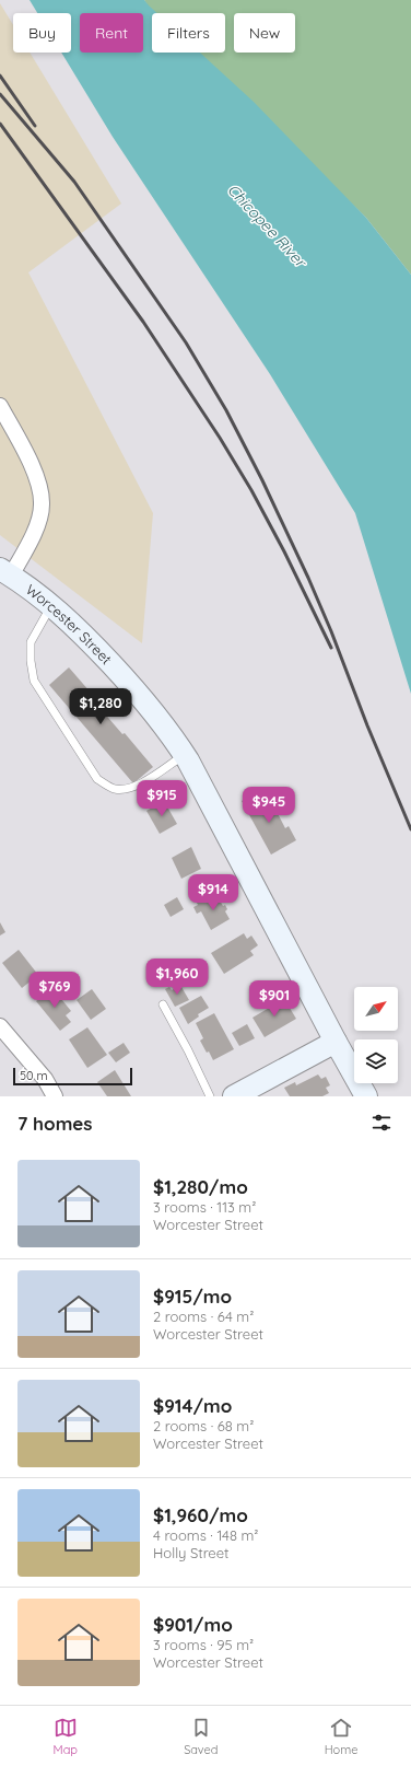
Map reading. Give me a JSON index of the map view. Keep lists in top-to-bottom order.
{
  "streets": {
    "main road": ["Worcester Street"]
  },
  "water": ["Chicopee River"],
  "scale_bar": "50 m",
  "north": "top right",
  "page": {
    "chip": [
      "Buy",
      "Rent",
      "Filters",
      "New"
    ],
    "price": [
      "$1,280",
      "$915",
      "$945",
      "$914",
      "$1,960",
      "$769",
      "$901"
    ],
    "scale": "50 m",
    "heading": "7 homes",
    "list": [
      {
        "name": "$1,280/mo",
        "note": "3 rooms · 113 m² · Worcester Street"
      },
      {
        "name": "$915/mo",
        "note": "2 rooms · 64 m² · Worcester Street"
      },
      {
        "name": "$914/mo",
        "note": "2 rooms · 68 m² · Worcester Street"
      },
      {
        "name": "$1,960/mo",
        "note": "4 rooms · 148 m² · Holly Street"
      },
      {
        "name": "$901/mo",
        "note": "3 rooms · 95 m² · Worcester Street"
      }
    ],
    "tabs": ["Map", "Saved", "Home"]
  }
}
